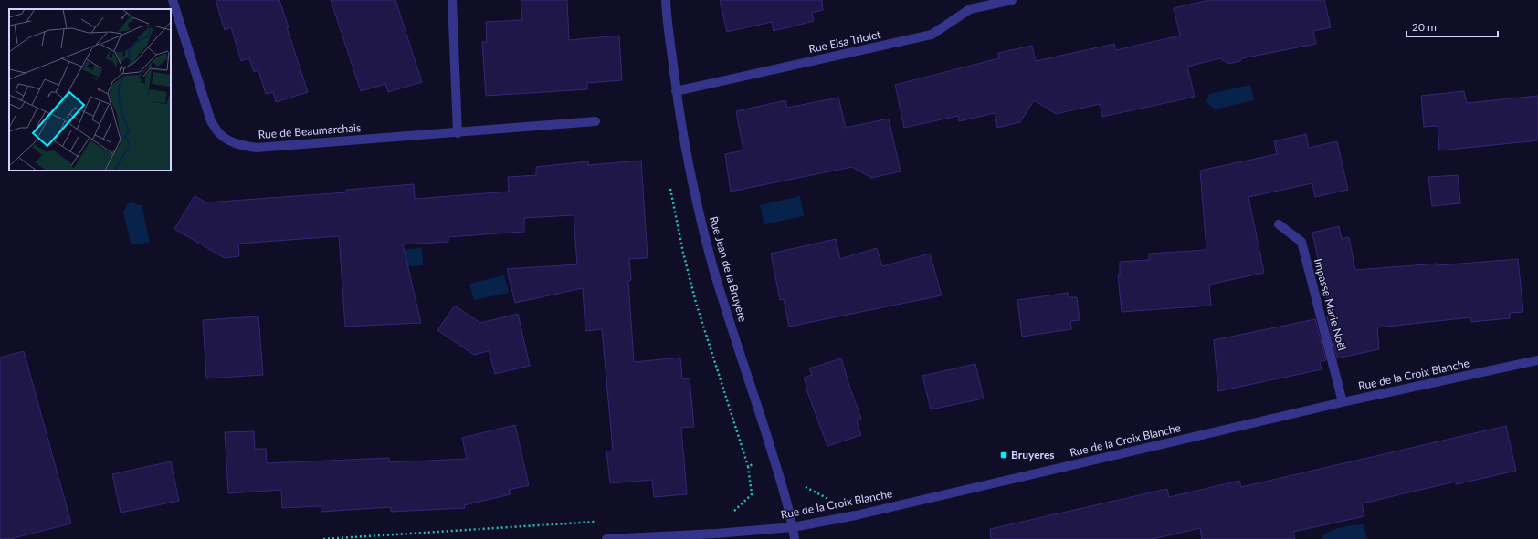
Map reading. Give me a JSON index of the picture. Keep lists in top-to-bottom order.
{
  "streets": {
    "street": [
      "Rue Elsa Triolet",
      "Rue de Beaumarchais",
      "Rue Jean de la Bruyère",
      "Impasse Marie Noël",
      "Rue de la Croix Blanche"
    ]
  },
  "crossings": [
    ["Rue Elsa Triolet", "Rue Jean de la Bruyère"],
    ["Rue Jean de la Bruyère", "Rue de la Croix Blanche"],
    ["Impasse Marie Noël", "Rue de la Croix Blanche"]
  ],
  "places": {
    "transit": ["Bruyeres"]
  },
  "scale_bar": "20 m"
}
